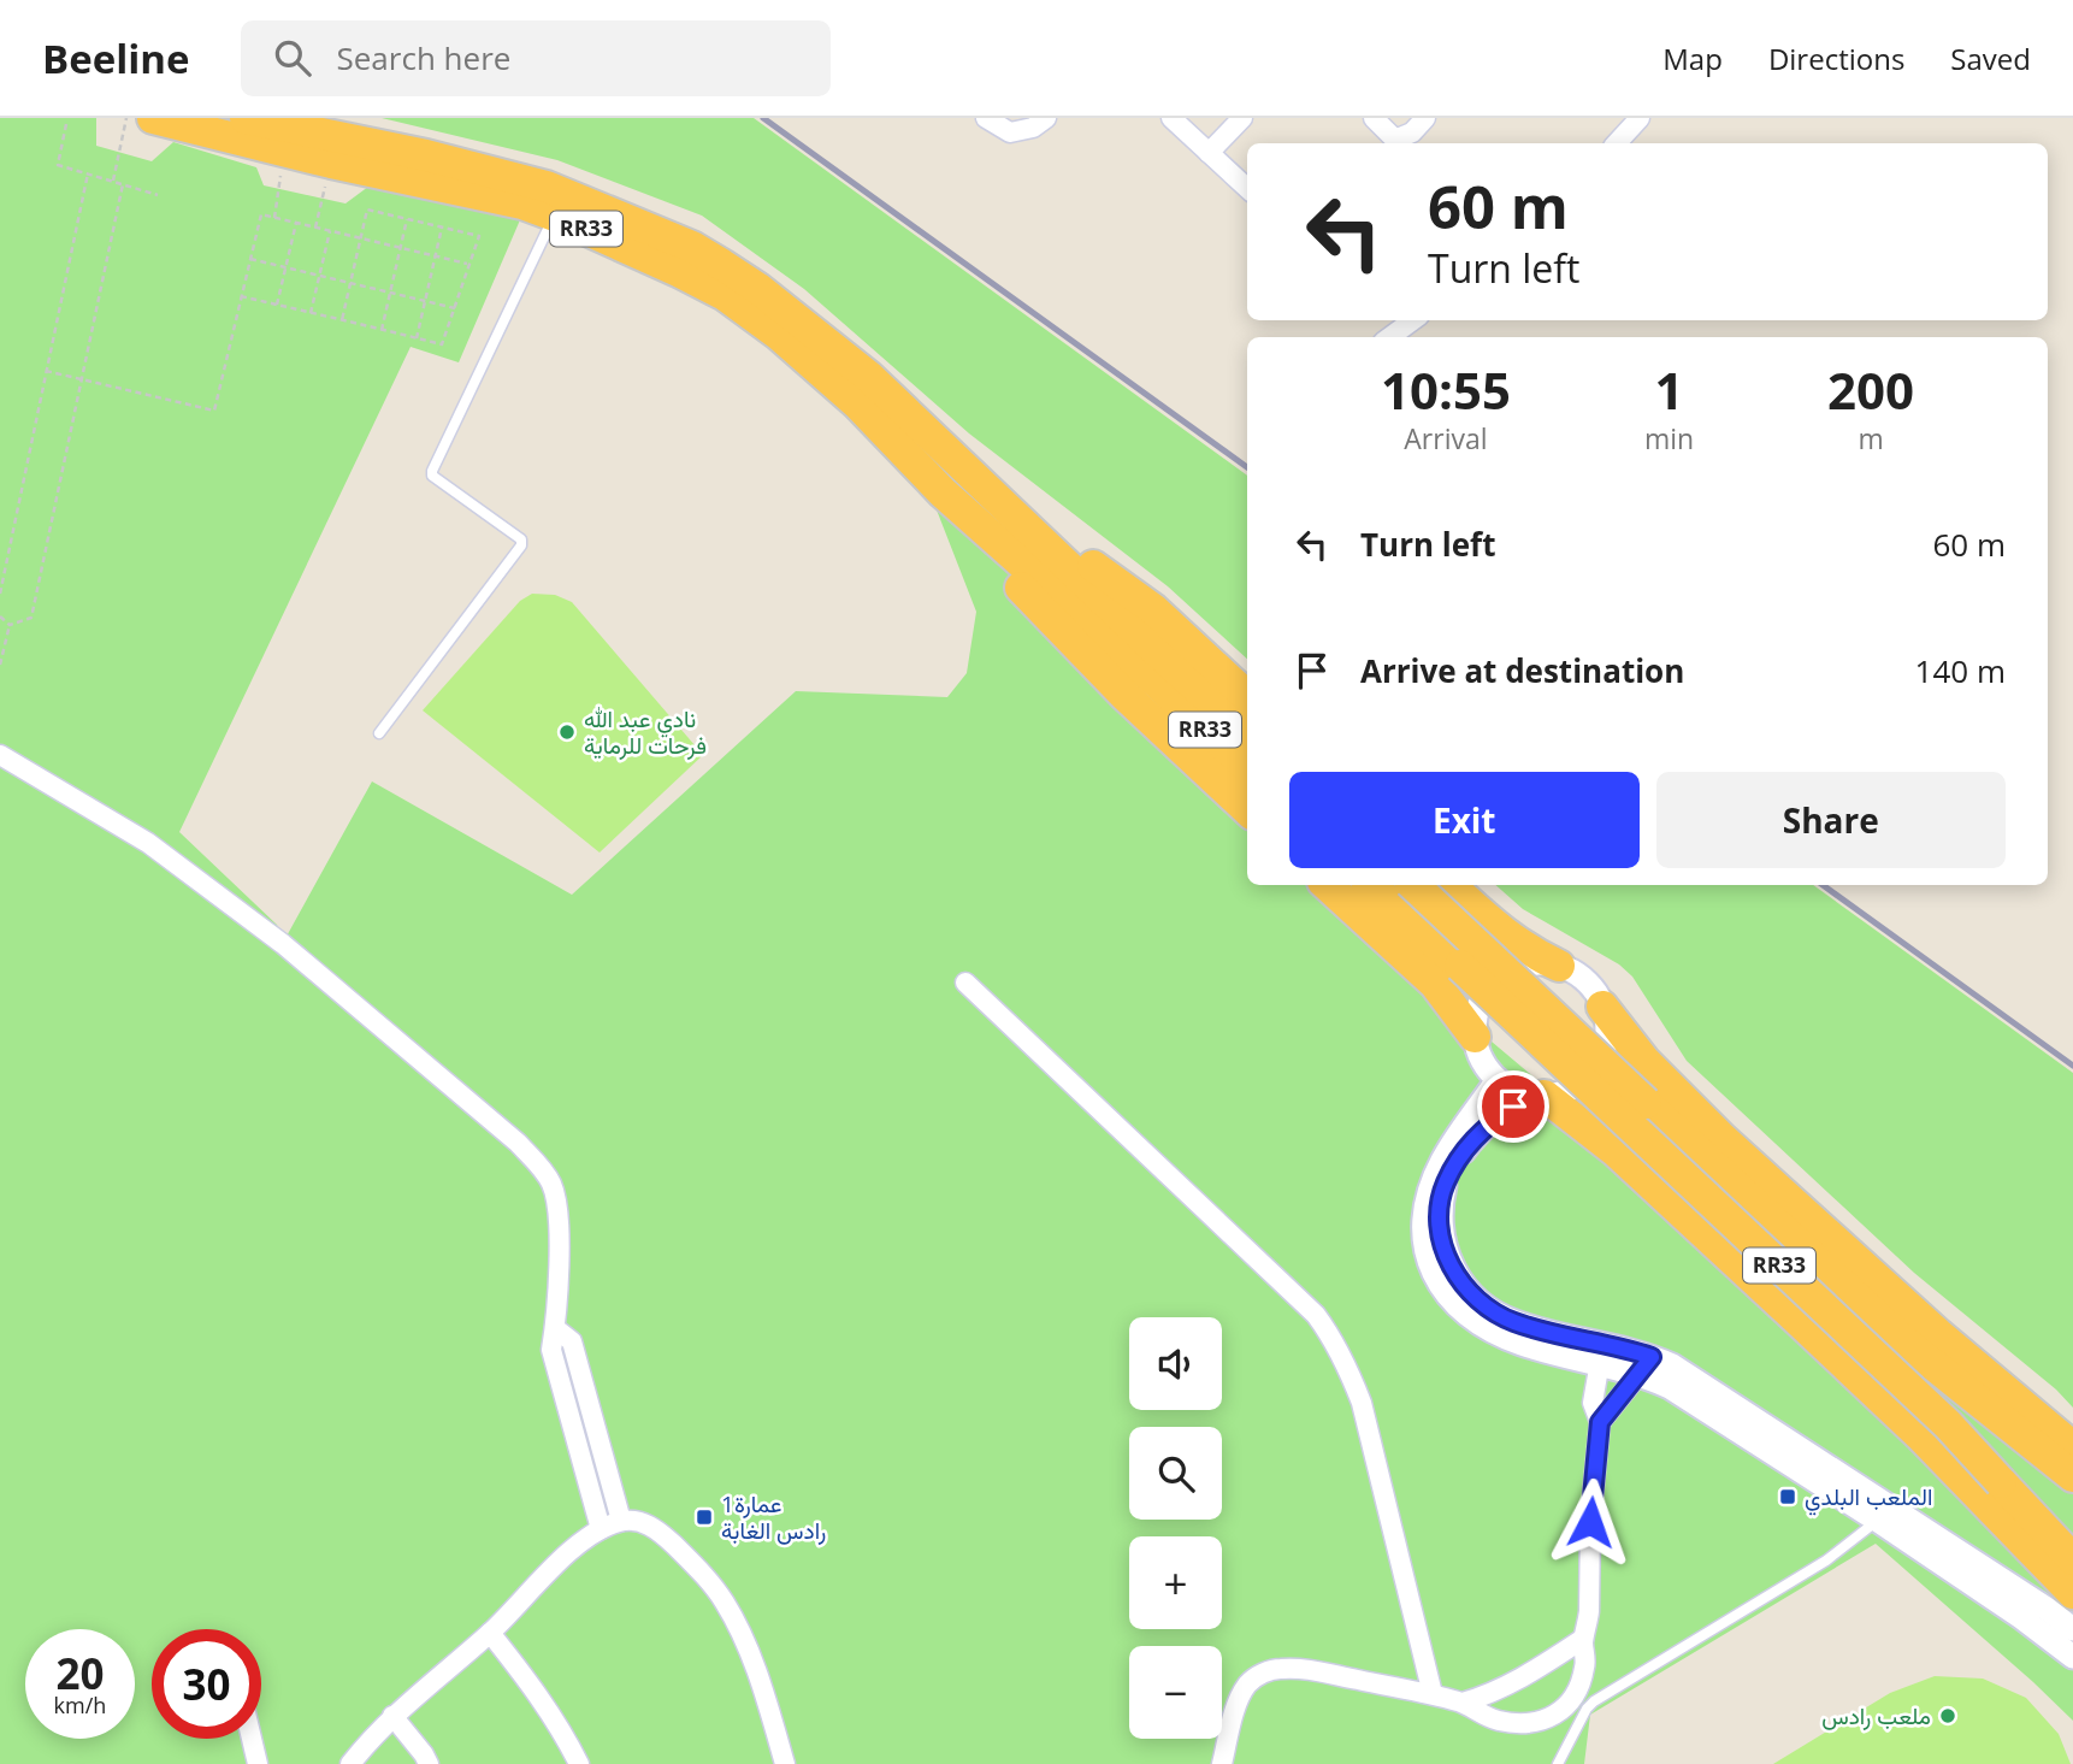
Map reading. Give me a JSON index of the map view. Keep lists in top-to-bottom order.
{
  "streets": {
    "highway": ["RR33"]
  },
  "places": {
    "other": ["نادي عبد الله فرحات للرماية", "ملعب رادس"],
    "transit": ["الملعب البلدي", "1عمارة رادس الغابة"]
  },
  "page": {
    "header": "Beeline",
    "search": "Search here",
    "nav": ["Map", "Directions", "Saved"],
    "turn": ["60 m", "Turn left"],
    "eta": [
      "10:55",
      "Arrival",
      "1",
      "min",
      "200",
      "m"
    ],
    "list": [
      {
        "name": "Turn left",
        "value": "60 m"
      },
      {
        "name": "Arrive at destination",
        "value": "140 m"
      }
    ],
    "buttons": ["Exit", "Share"],
    "map_buttons": ["+", "−"],
    "speed": "20 km/h",
    "limit": "30"
  }
}
